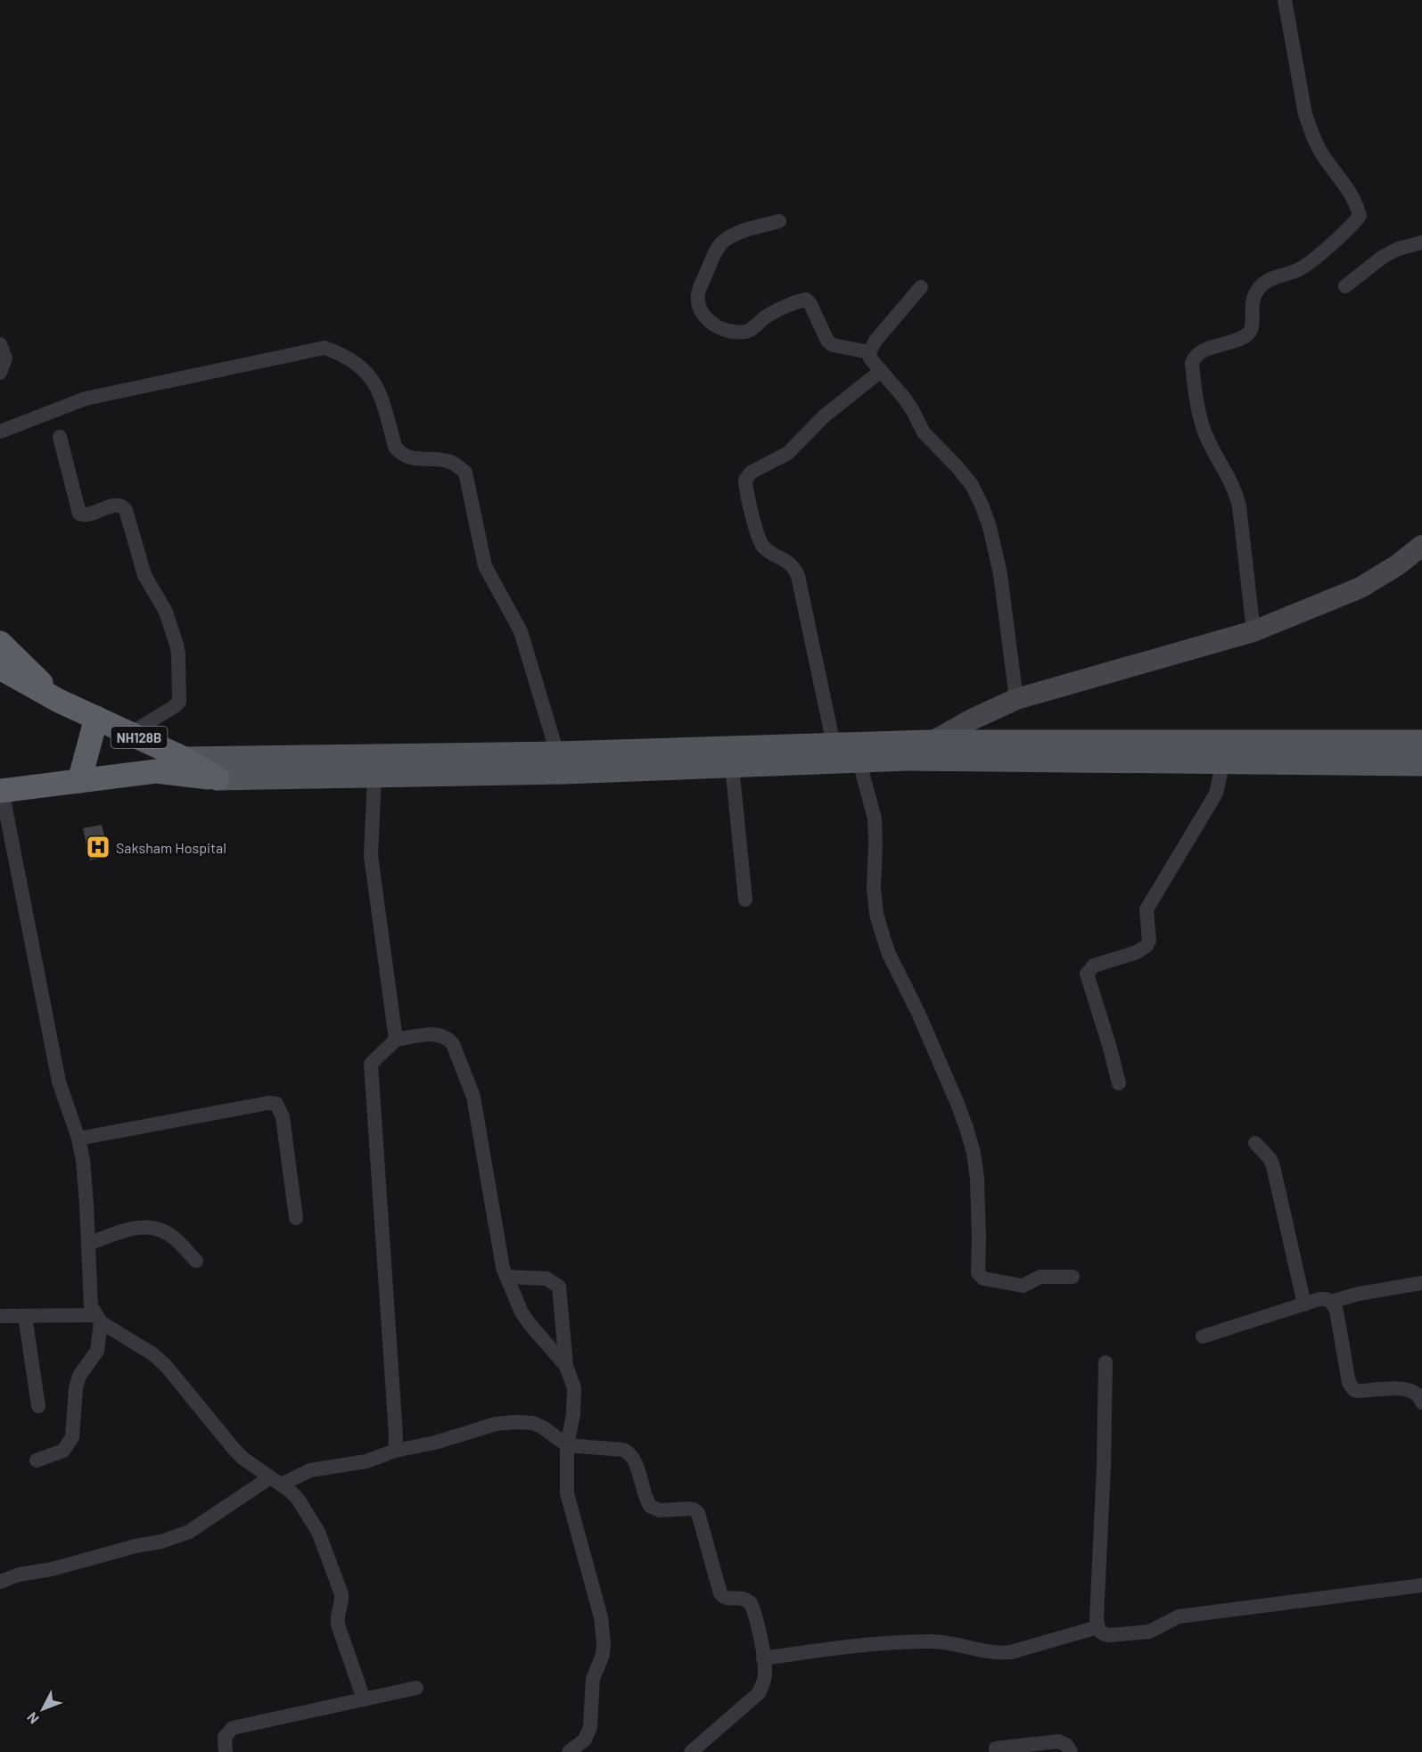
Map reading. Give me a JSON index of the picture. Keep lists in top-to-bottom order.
{
  "streets": {
    "highway": ["NH128B"]
  },
  "places": {
    "hospital": ["Saksham Hospital"]
  },
  "north": "bottom left"
}
